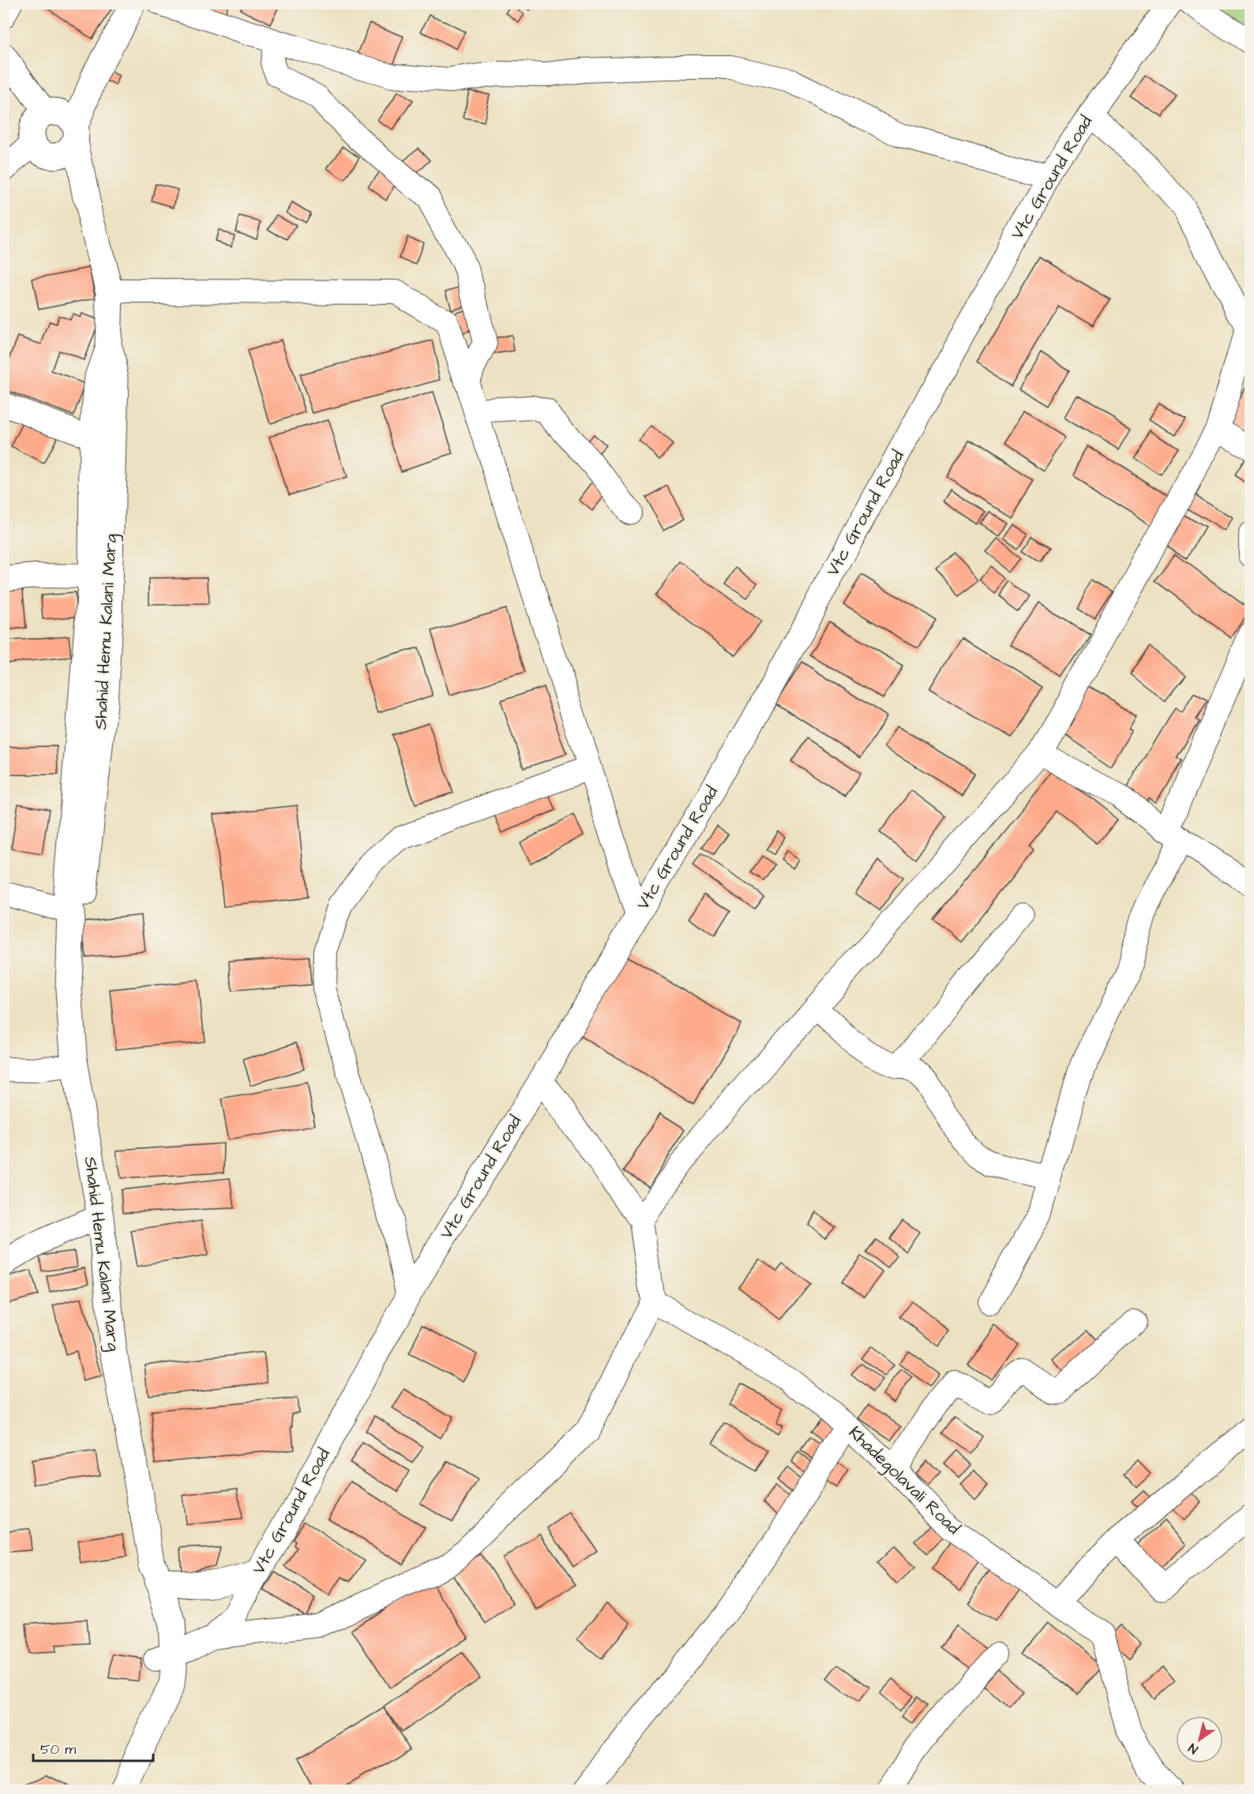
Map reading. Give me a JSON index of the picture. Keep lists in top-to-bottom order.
{
  "streets": {
    "main road": ["Shahid Hemu Kalani Marg"],
    "street": ["Vtc Ground Road", "Khadegolavali Road"]
  },
  "crossings": [
    ["Vtc Ground Road", "Shahid Hemu Kalani Marg"]
  ],
  "scale_bar": "50 m",
  "north": "bottom left"
}
